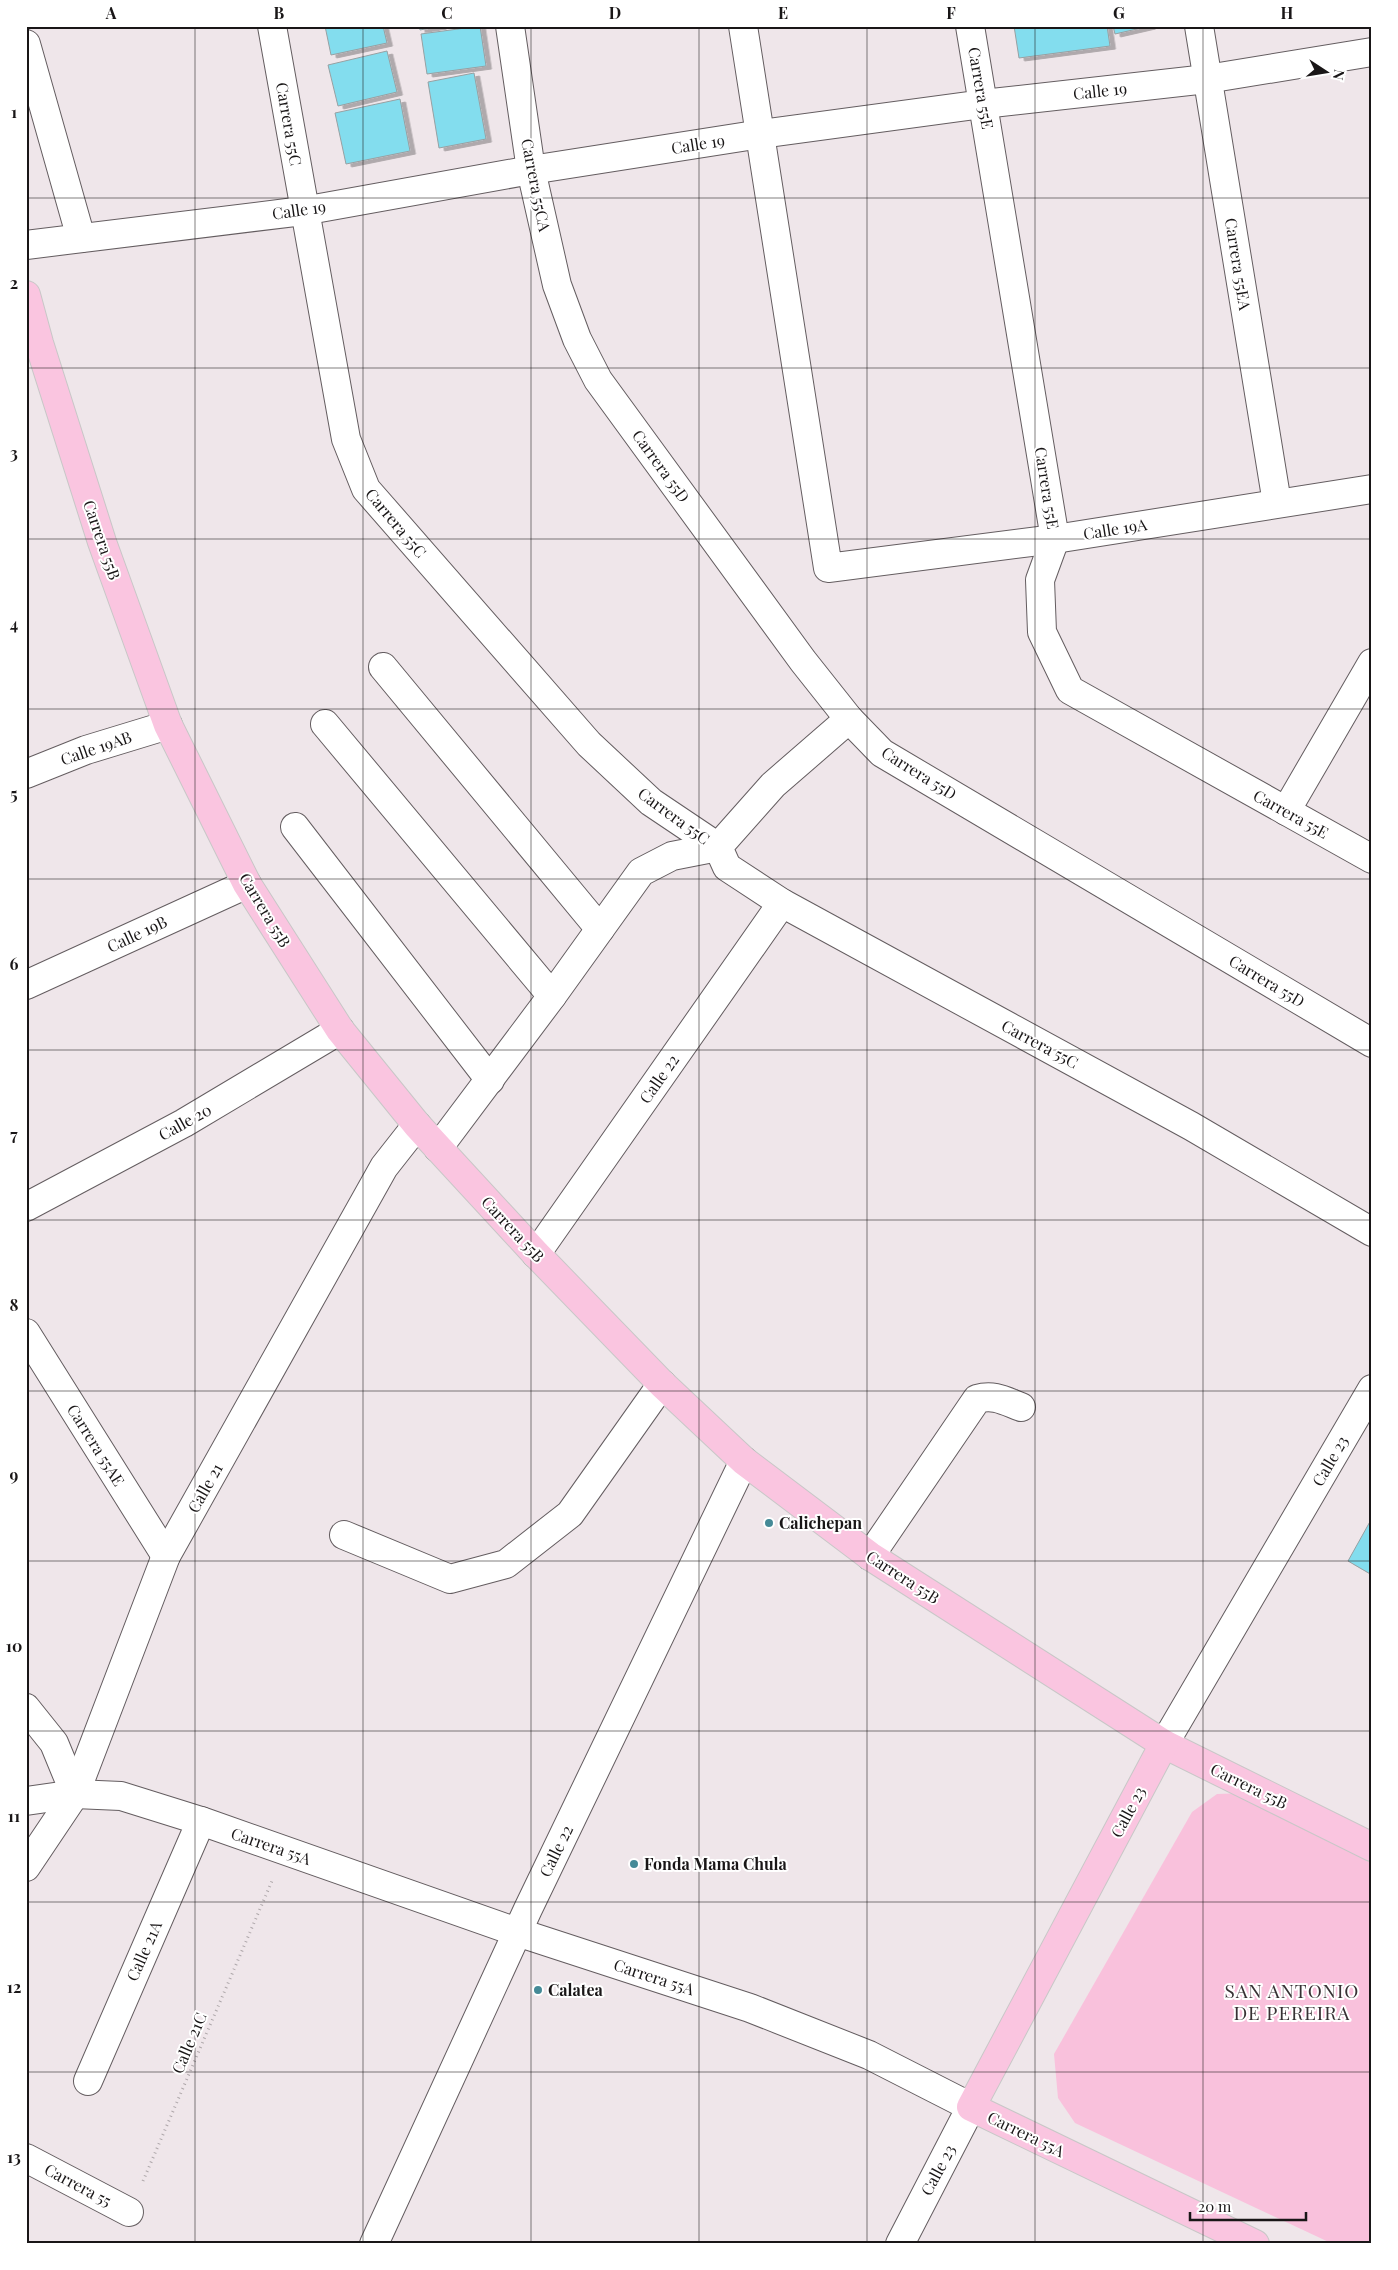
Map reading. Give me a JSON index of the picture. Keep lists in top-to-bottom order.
{
  "streets": {
    "main road": ["Carrera 55B", "Calle 23", "Carrera 55A"],
    "street": [
      "Carrera 55E",
      "Calle 19",
      "Carrera 55C",
      "Carrera 55CA",
      "Carrera 55EA",
      "Carrera 55D",
      "Calle 19A",
      "Calle 19AB",
      "Calle 19B",
      "Calle 22",
      "Calle 20",
      "Carrera 55AE",
      "Calle 21",
      "Calle 21A",
      "Carrera 55"
    ],
    "path": ["Calle 21C"]
  },
  "crossings": [
    ["Carrera 55E", "Calle 19"],
    ["Carrera 55E", "Calle 19A"],
    ["Calle 19", "Carrera 55C"],
    ["Calle 19", "Carrera 55CA"],
    ["Calle 19", "Carrera 55EA"],
    ["Calle 19", "Calle 19A"],
    ["Carrera 55C", "Carrera 55D"],
    ["Carrera 55C", "Calle 22"],
    ["Carrera 55CA", "Carrera 55D"],
    ["Carrera 55EA", "Calle 19A"],
    ["Carrera 55B", "Calle 19AB"],
    ["Carrera 55B", "Calle 19B"],
    ["Carrera 55B", "Calle 22"],
    ["Carrera 55B", "Calle 20"],
    ["Carrera 55B", "Calle 23"],
    ["Carrera 55B", "Calle 21"],
    ["Calle 22", "Carrera 55A"],
    ["Carrera 55AE", "Calle 21"],
    ["Calle 23", "Carrera 55A"],
    ["Calle 21", "Carrera 55A"],
    ["Carrera 55A", "Calle 21A"],
    ["Carrera 55A", "Calle 21C"],
    ["Calle 21C", "Carrera 55"]
  ],
  "districts": ["SAN ANTONIO DE PEREIRA"],
  "places": ["Calichepan", "Fonda Mama Chula", "Calatea"],
  "scale_bar": "20 m",
  "north": "right",
  "grid": {
    "columns": [
      "A",
      "B",
      "C",
      "D",
      "E",
      "F",
      "G",
      "H"
    ],
    "rows": [
      "1",
      "2",
      "3",
      "4",
      "5",
      "6",
      "7",
      "8",
      "9",
      "10",
      "11",
      "12",
      "13"
    ]
  }
}
